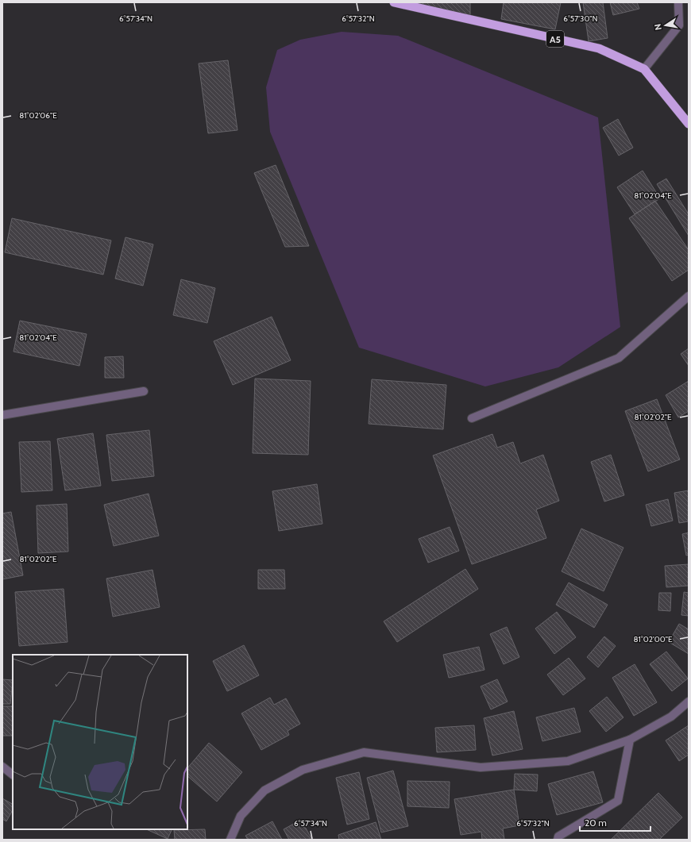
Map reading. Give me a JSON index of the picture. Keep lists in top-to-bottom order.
{
  "streets": {
    "highway": ["A5"]
  },
  "scale_bar": "20 m",
  "north": "left",
  "coordinates": [
    "6°57'34\"N",
    "6°57'32\"N",
    "6°57'30\"N",
    "81°02'06\"E",
    "81°02'04\"E",
    "81°02'02\"E",
    "81°02'00\"E"
  ]
}
